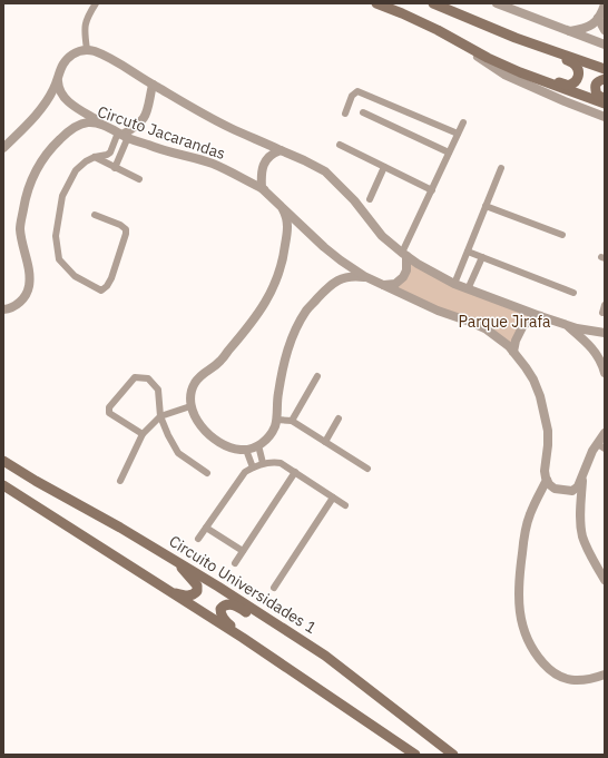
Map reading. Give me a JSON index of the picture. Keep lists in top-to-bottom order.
{
  "streets": {
    "main road": ["Circuito Universidades 1"],
    "street": ["Circuto Jacarandas"]
  },
  "parks": ["Parque Jirafa"]
}
